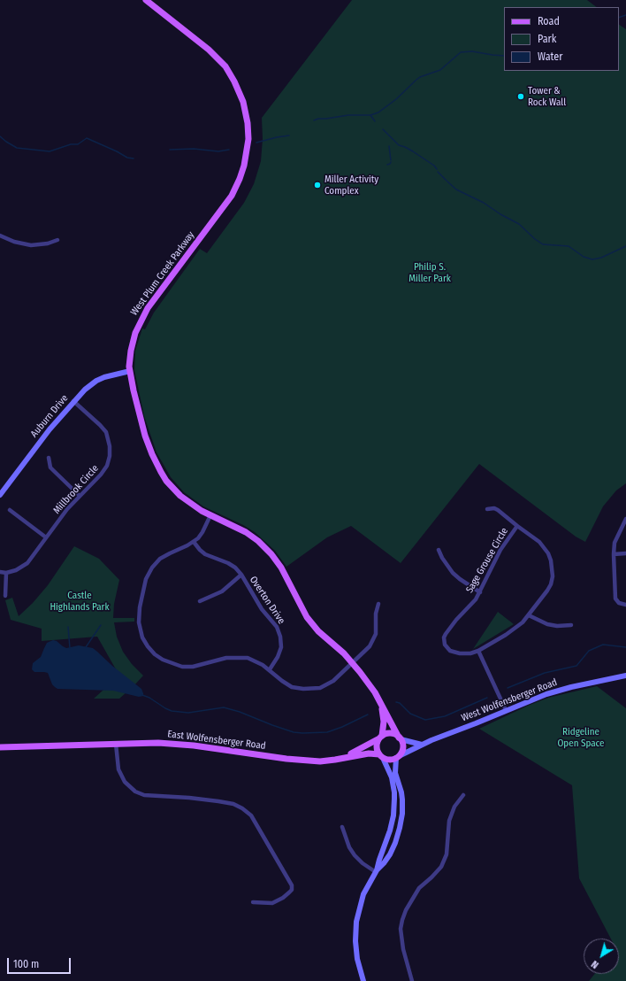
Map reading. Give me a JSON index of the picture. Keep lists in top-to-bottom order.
{
  "streets": {
    "main road": [
      "West Plum Creek Parkway",
      "Auburn Drive",
      "West Wolfensberger Road",
      "East Wolfensberger Road"
    ],
    "street": ["Millbrook Circle", "Sage Grouse Circle", "Overton Drive"]
  },
  "crossings": [
    ["West Plum Creek Parkway", "Auburn Drive"],
    ["West Plum Creek Parkway", "West Wolfensberger Road"],
    ["West Plum Creek Parkway", "East Wolfensberger Road"],
    ["Auburn Drive", "Millbrook Circle"],
    ["West Wolfensberger Road", "East Wolfensberger Road"]
  ],
  "parks": ["Philip S. Miller Park", "Castle Highlands Park", "Ridgeline Open Space"],
  "places": ["Tower & Rock Wall", "Miller Activity Complex"],
  "legend": ["Road", "Park", "Water"],
  "scale_bar": "100 m",
  "north": "bottom left"
}
